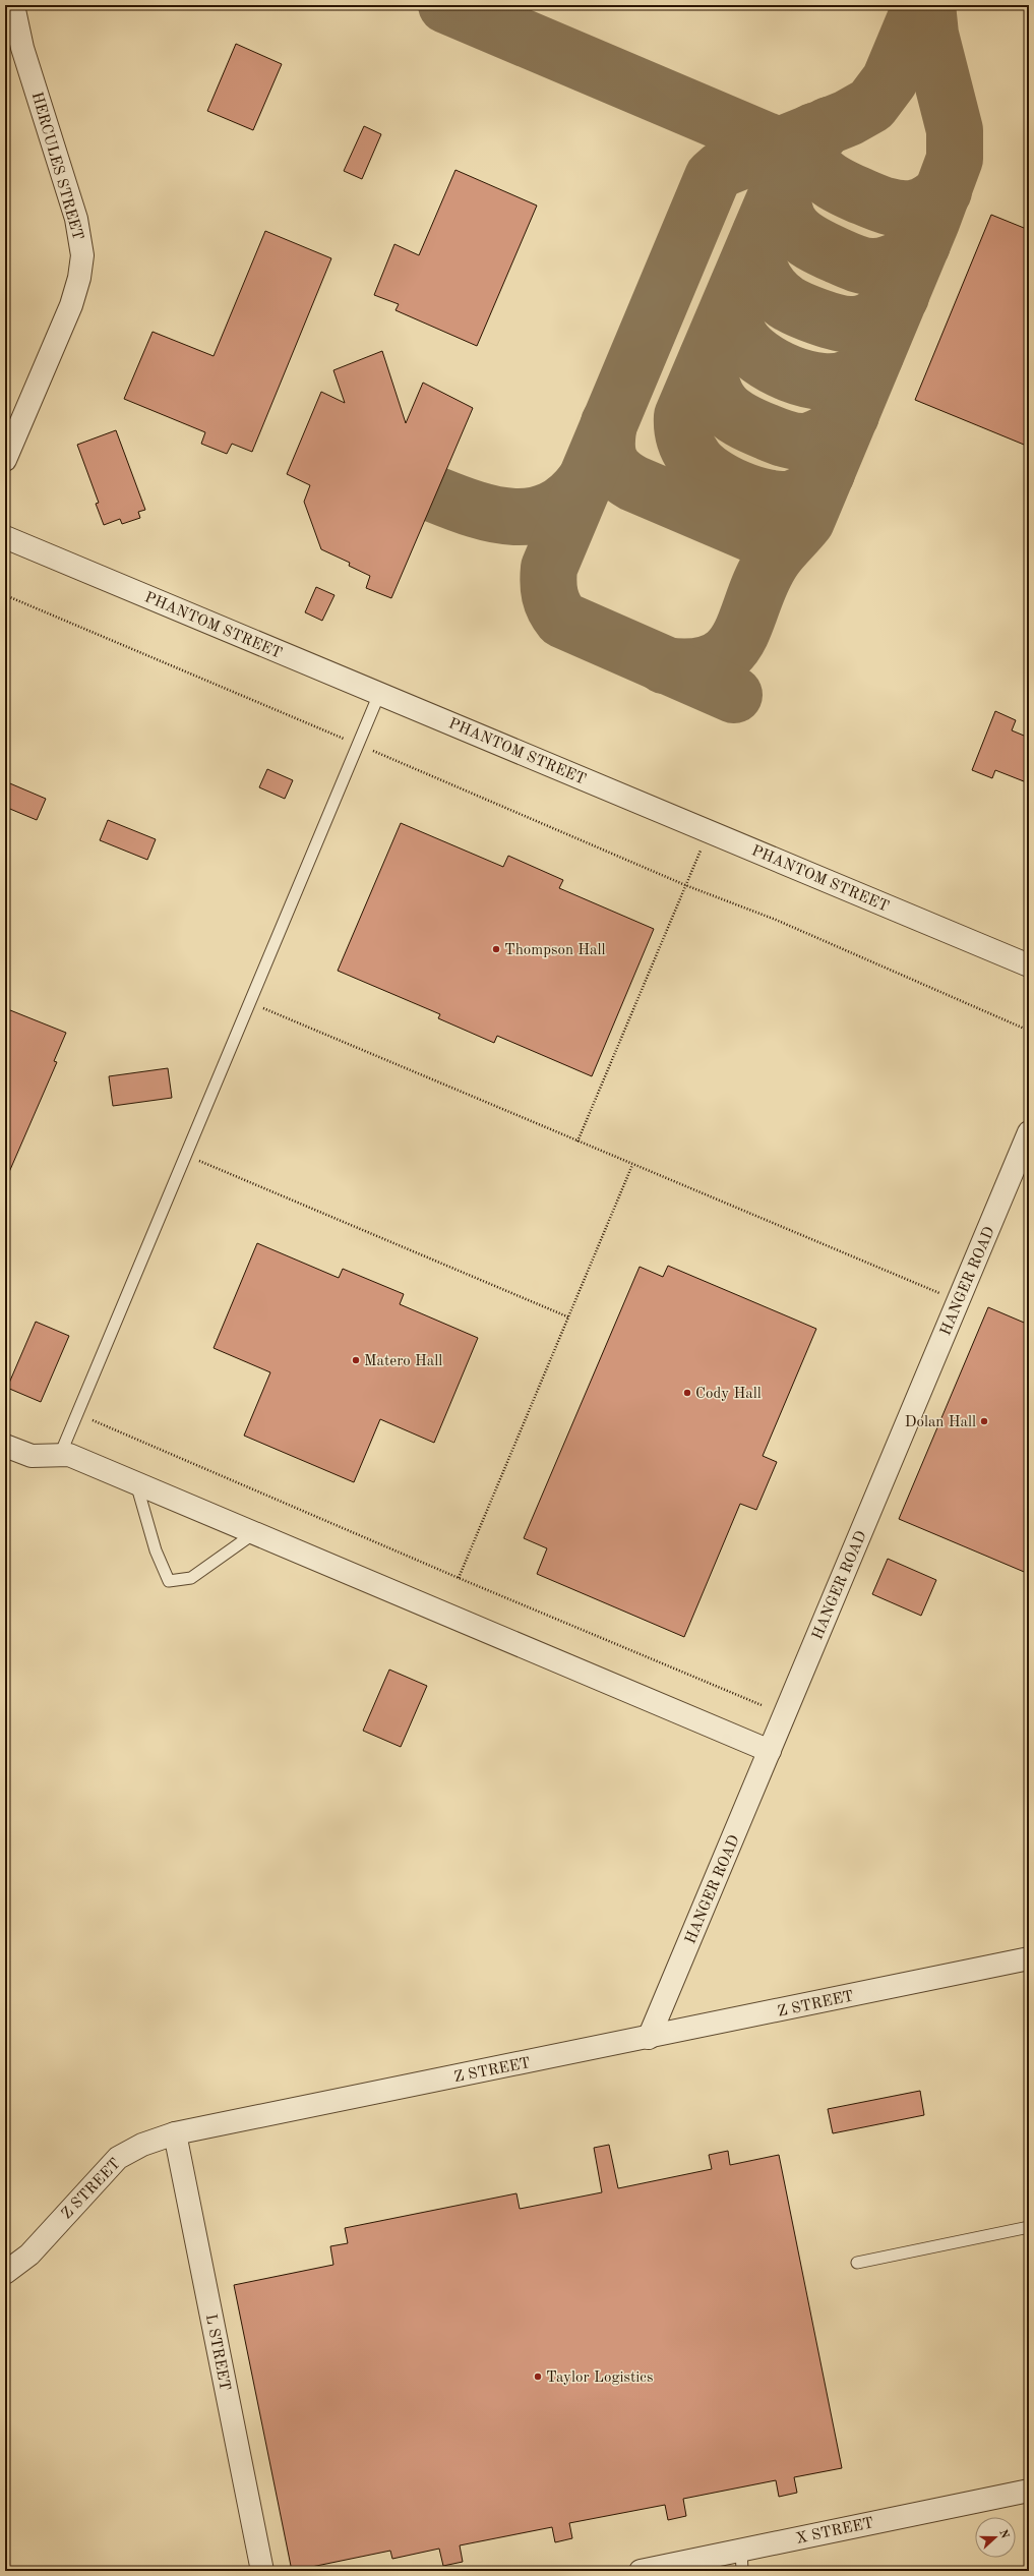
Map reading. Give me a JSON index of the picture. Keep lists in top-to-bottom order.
{
  "streets": {
    "street": [
      "HERCULES STREET",
      "PHANTOM STREET",
      "HANGER ROAD",
      "Z STREET",
      "L STREET",
      "X STREET"
    ]
  },
  "crossings": [
    ["HANGER ROAD", "Z STREET"],
    ["Z STREET", "L STREET"]
  ],
  "places": [
    "Thompson Hall",
    "Matero Hall",
    "Cody Hall",
    "Dolan Hall",
    "Taylor Logistics"
  ],
  "north": "right"
}
